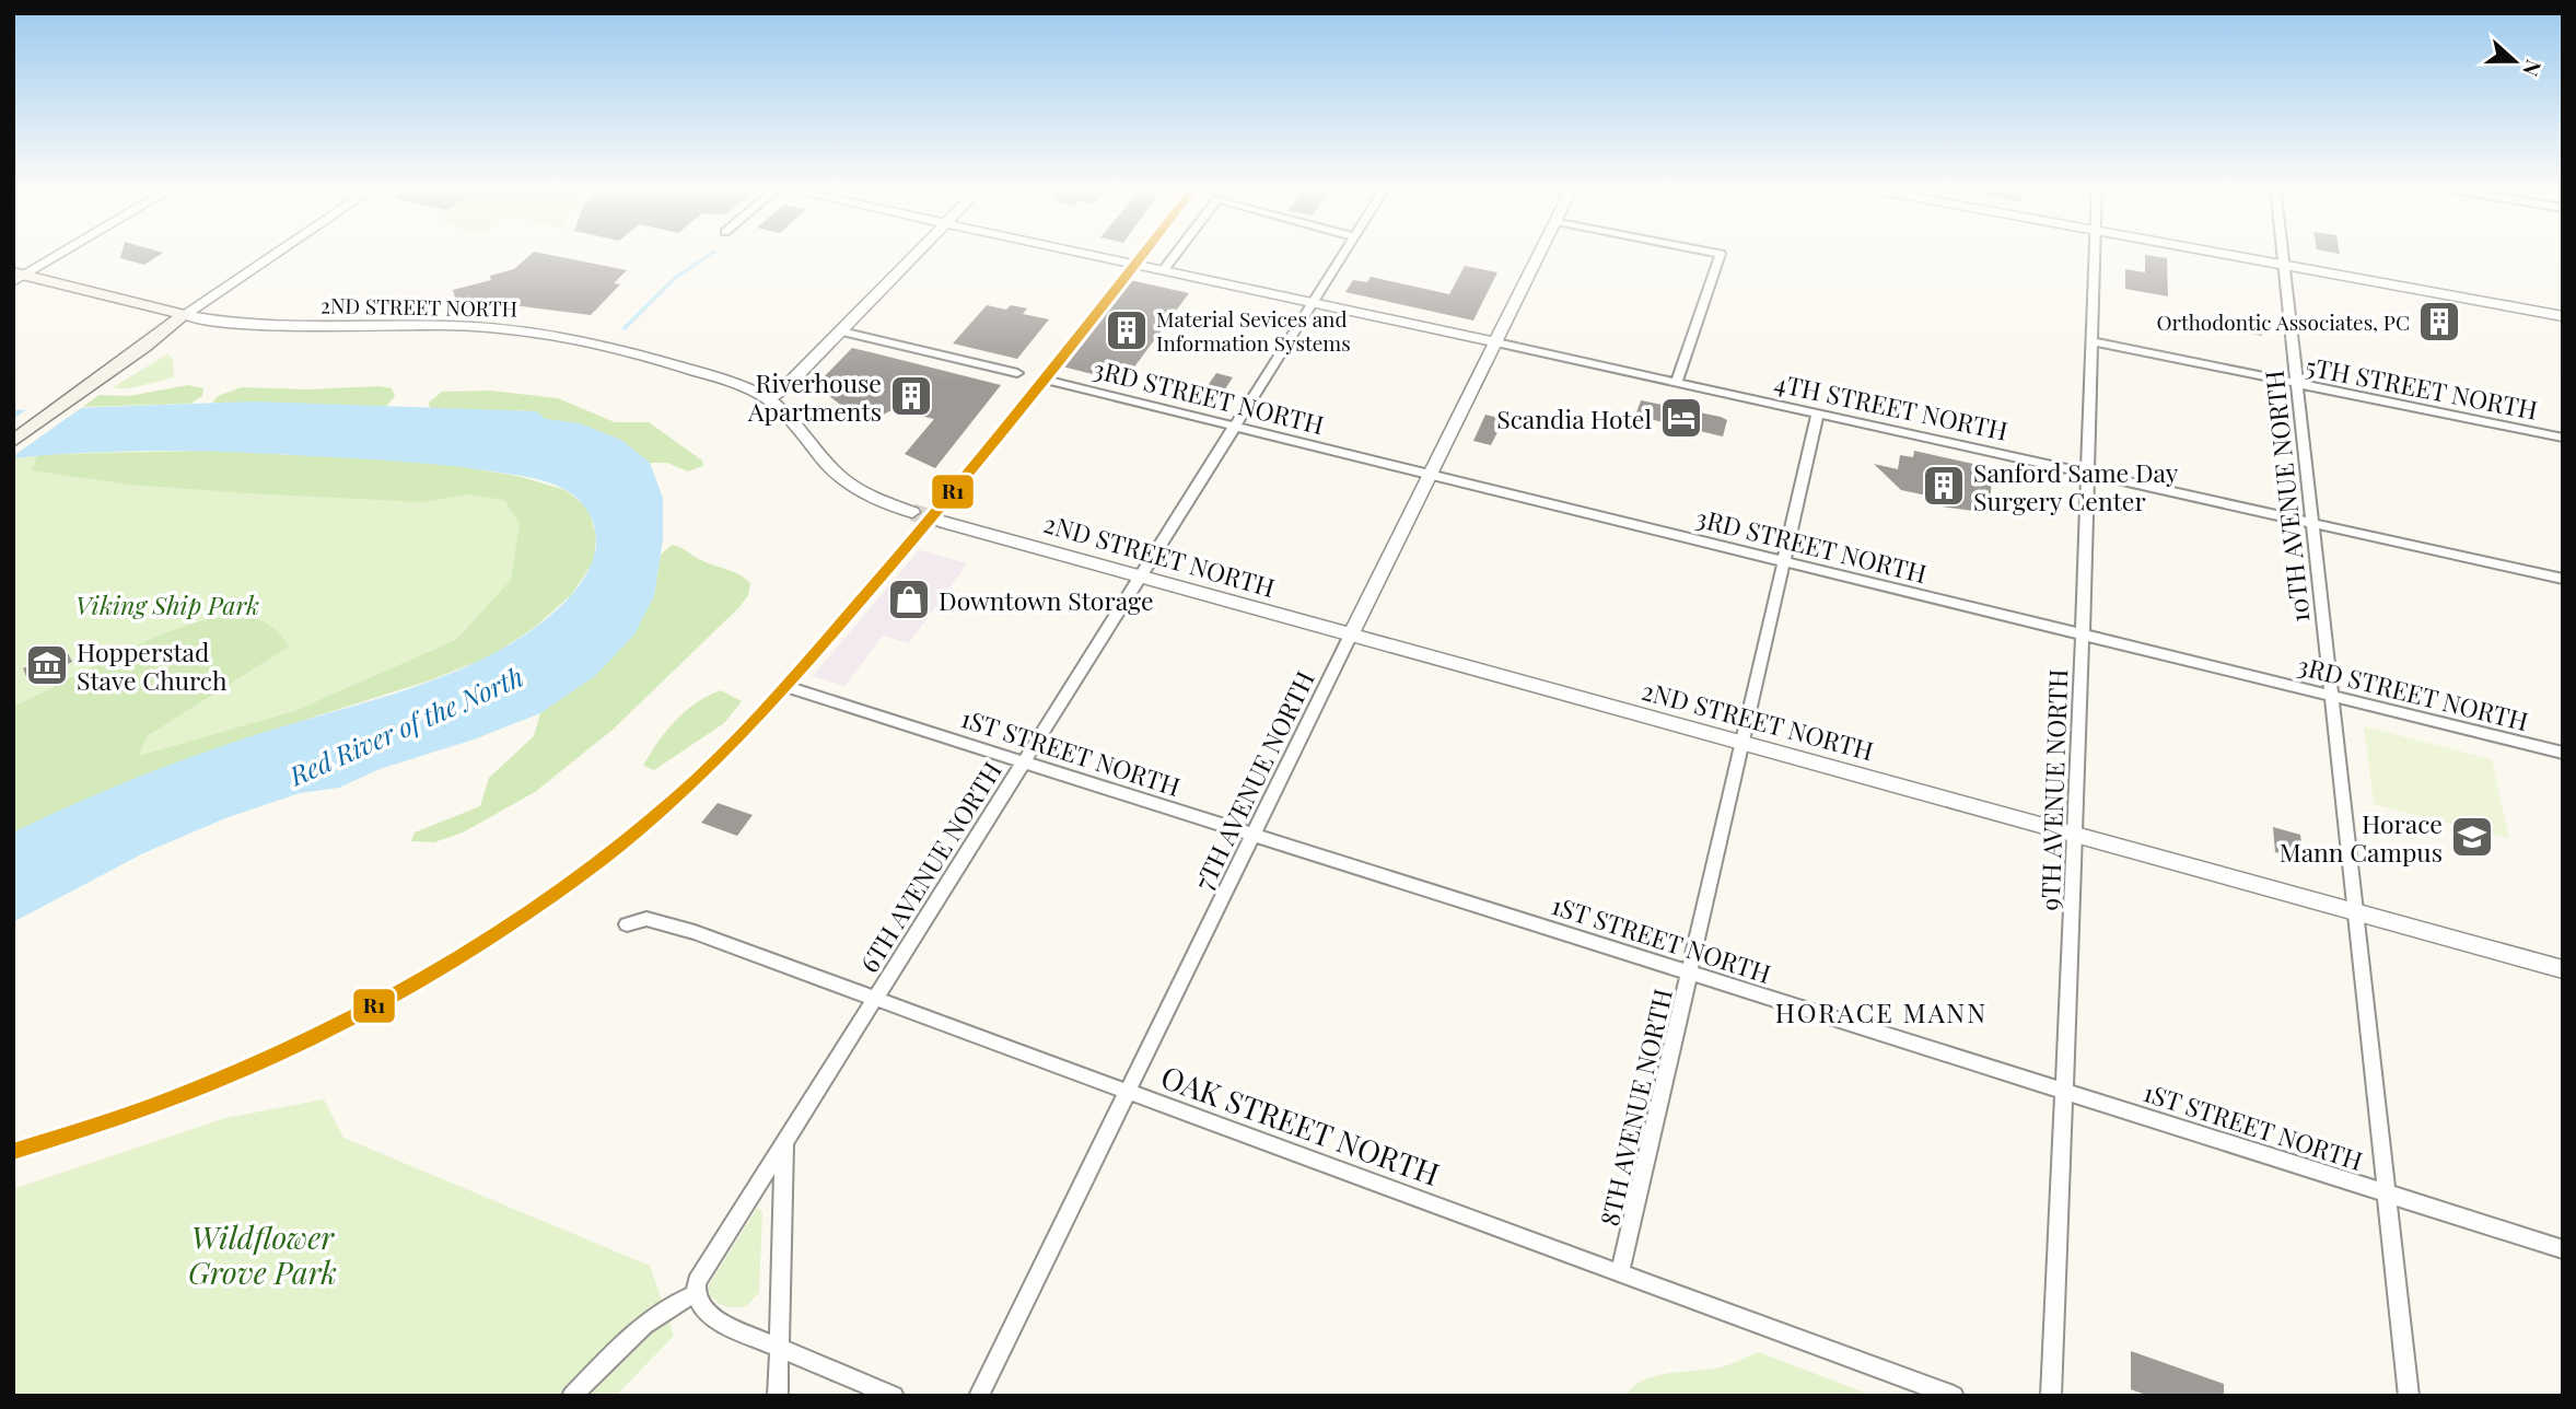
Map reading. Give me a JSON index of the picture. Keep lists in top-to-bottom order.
{
  "streets": {
    "main road": ["2ND STREET NORTH"],
    "street": [
      "5TH STREET NORTH",
      "3RD STREET NORTH",
      "4TH STREET NORTH",
      "10TH AVENUE NORTH",
      "1ST STREET NORTH",
      "7TH AVENUE NORTH",
      "9TH AVENUE NORTH",
      "6TH AVENUE NORTH",
      "8TH AVENUE NORTH",
      "OAK STREET NORTH"
    ]
  },
  "crossings": [
    ["2ND STREET NORTH", "10TH AVENUE NORTH"],
    ["2ND STREET NORTH", "7TH AVENUE NORTH"],
    ["2ND STREET NORTH", "9TH AVENUE NORTH"],
    ["2ND STREET NORTH", "6TH AVENUE NORTH"],
    ["2ND STREET NORTH", "8TH AVENUE NORTH"],
    ["5TH STREET NORTH", "10TH AVENUE NORTH"],
    ["5TH STREET NORTH", "9TH AVENUE NORTH"],
    ["3RD STREET NORTH", "10TH AVENUE NORTH"],
    ["3RD STREET NORTH", "7TH AVENUE NORTH"],
    ["3RD STREET NORTH", "9TH AVENUE NORTH"],
    ["3RD STREET NORTH", "6TH AVENUE NORTH"],
    ["3RD STREET NORTH", "8TH AVENUE NORTH"],
    ["4TH STREET NORTH", "10TH AVENUE NORTH"],
    ["4TH STREET NORTH", "7TH AVENUE NORTH"],
    ["4TH STREET NORTH", "9TH AVENUE NORTH"],
    ["4TH STREET NORTH", "6TH AVENUE NORTH"],
    ["4TH STREET NORTH", "8TH AVENUE NORTH"],
    ["10TH AVENUE NORTH", "1ST STREET NORTH"],
    ["1ST STREET NORTH", "7TH AVENUE NORTH"],
    ["1ST STREET NORTH", "9TH AVENUE NORTH"],
    ["1ST STREET NORTH", "6TH AVENUE NORTH"],
    ["1ST STREET NORTH", "8TH AVENUE NORTH"],
    ["7TH AVENUE NORTH", "OAK STREET NORTH"],
    ["6TH AVENUE NORTH", "OAK STREET NORTH"],
    ["8TH AVENUE NORTH", "OAK STREET NORTH"]
  ],
  "districts": ["HORACE MANN"],
  "water": ["Red River of the North"],
  "parks": ["Viking Ship Park", "Wildflower Grove Park"],
  "places": {
    "building": [
      "Orthodontic Associates, PC",
      "Material Sevices and Information Systems",
      "Riverhouse Apartments",
      "Sanford Same Day Surgery Center"
    ],
    "hotel": ["Scandia Hotel"],
    "shop": ["Downtown Storage"],
    "museum": ["Hopperstad Stave Church"],
    "school or university": ["Horace Mann Campus"]
  },
  "lines": ["transit line R1"],
  "north": "right"
}
